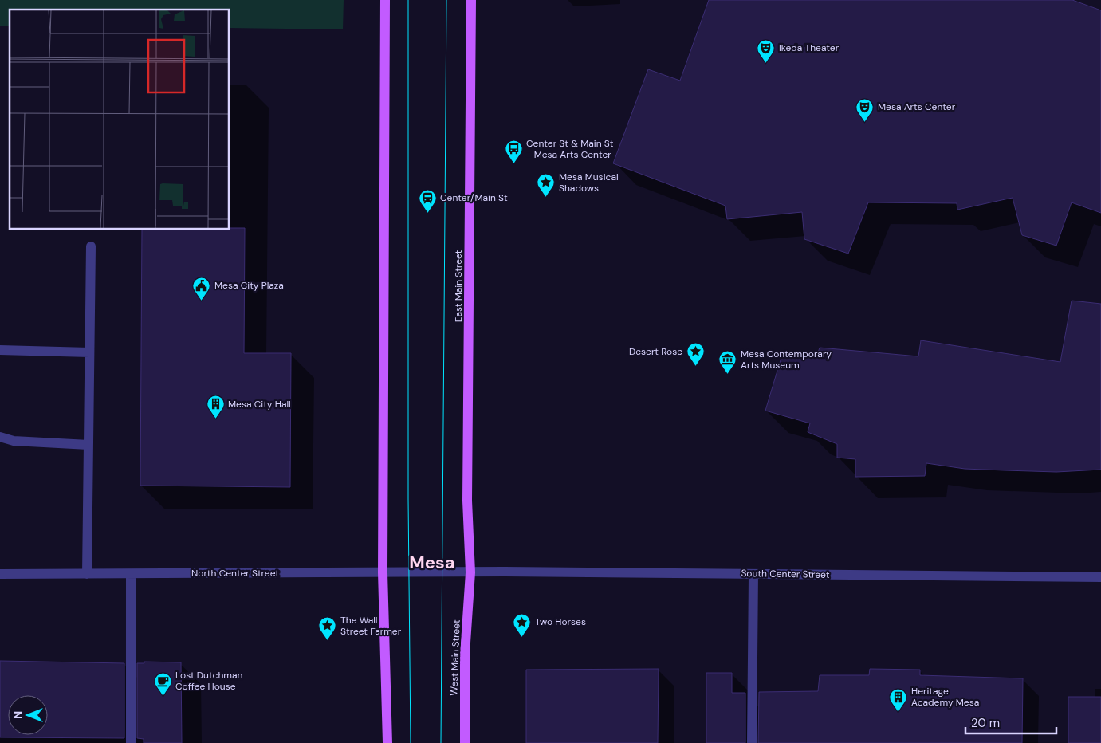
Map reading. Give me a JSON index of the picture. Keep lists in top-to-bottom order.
{
  "streets": {
    "main road": ["East Main Street", "West Main Street"],
    "street": ["North Center Street", "South Center Street"]
  },
  "crossings": [
    ["East Main Street", "North Center Street"],
    ["East Main Street", "South Center Street"],
    ["East Main Street", "West Main Street"],
    ["North Center Street", "South Center Street"],
    ["North Center Street", "West Main Street"],
    ["South Center Street", "West Main Street"]
  ],
  "districts": ["Mesa"],
  "places": {
    "theatre": ["Ikeda Theater", "Mesa Arts Center"],
    "bus stop": ["Center St & Main St - Mesa Arts Center"],
    "place": [
      "Mesa Musical Shadows",
      "Desert Rose",
      "Two Horses",
      "The Wall Street Farmer"
    ],
    "station": ["Center/Main St"],
    "public building": ["Mesa City Plaza"],
    "museum": ["Mesa Contemporary Arts Museum"],
    "building": ["Mesa City Hall", "Heritage Academy Mesa"],
    "cafe": ["Lost Dutchman Coffee House"]
  },
  "scale_bar": "20 m",
  "north": "left"
}
